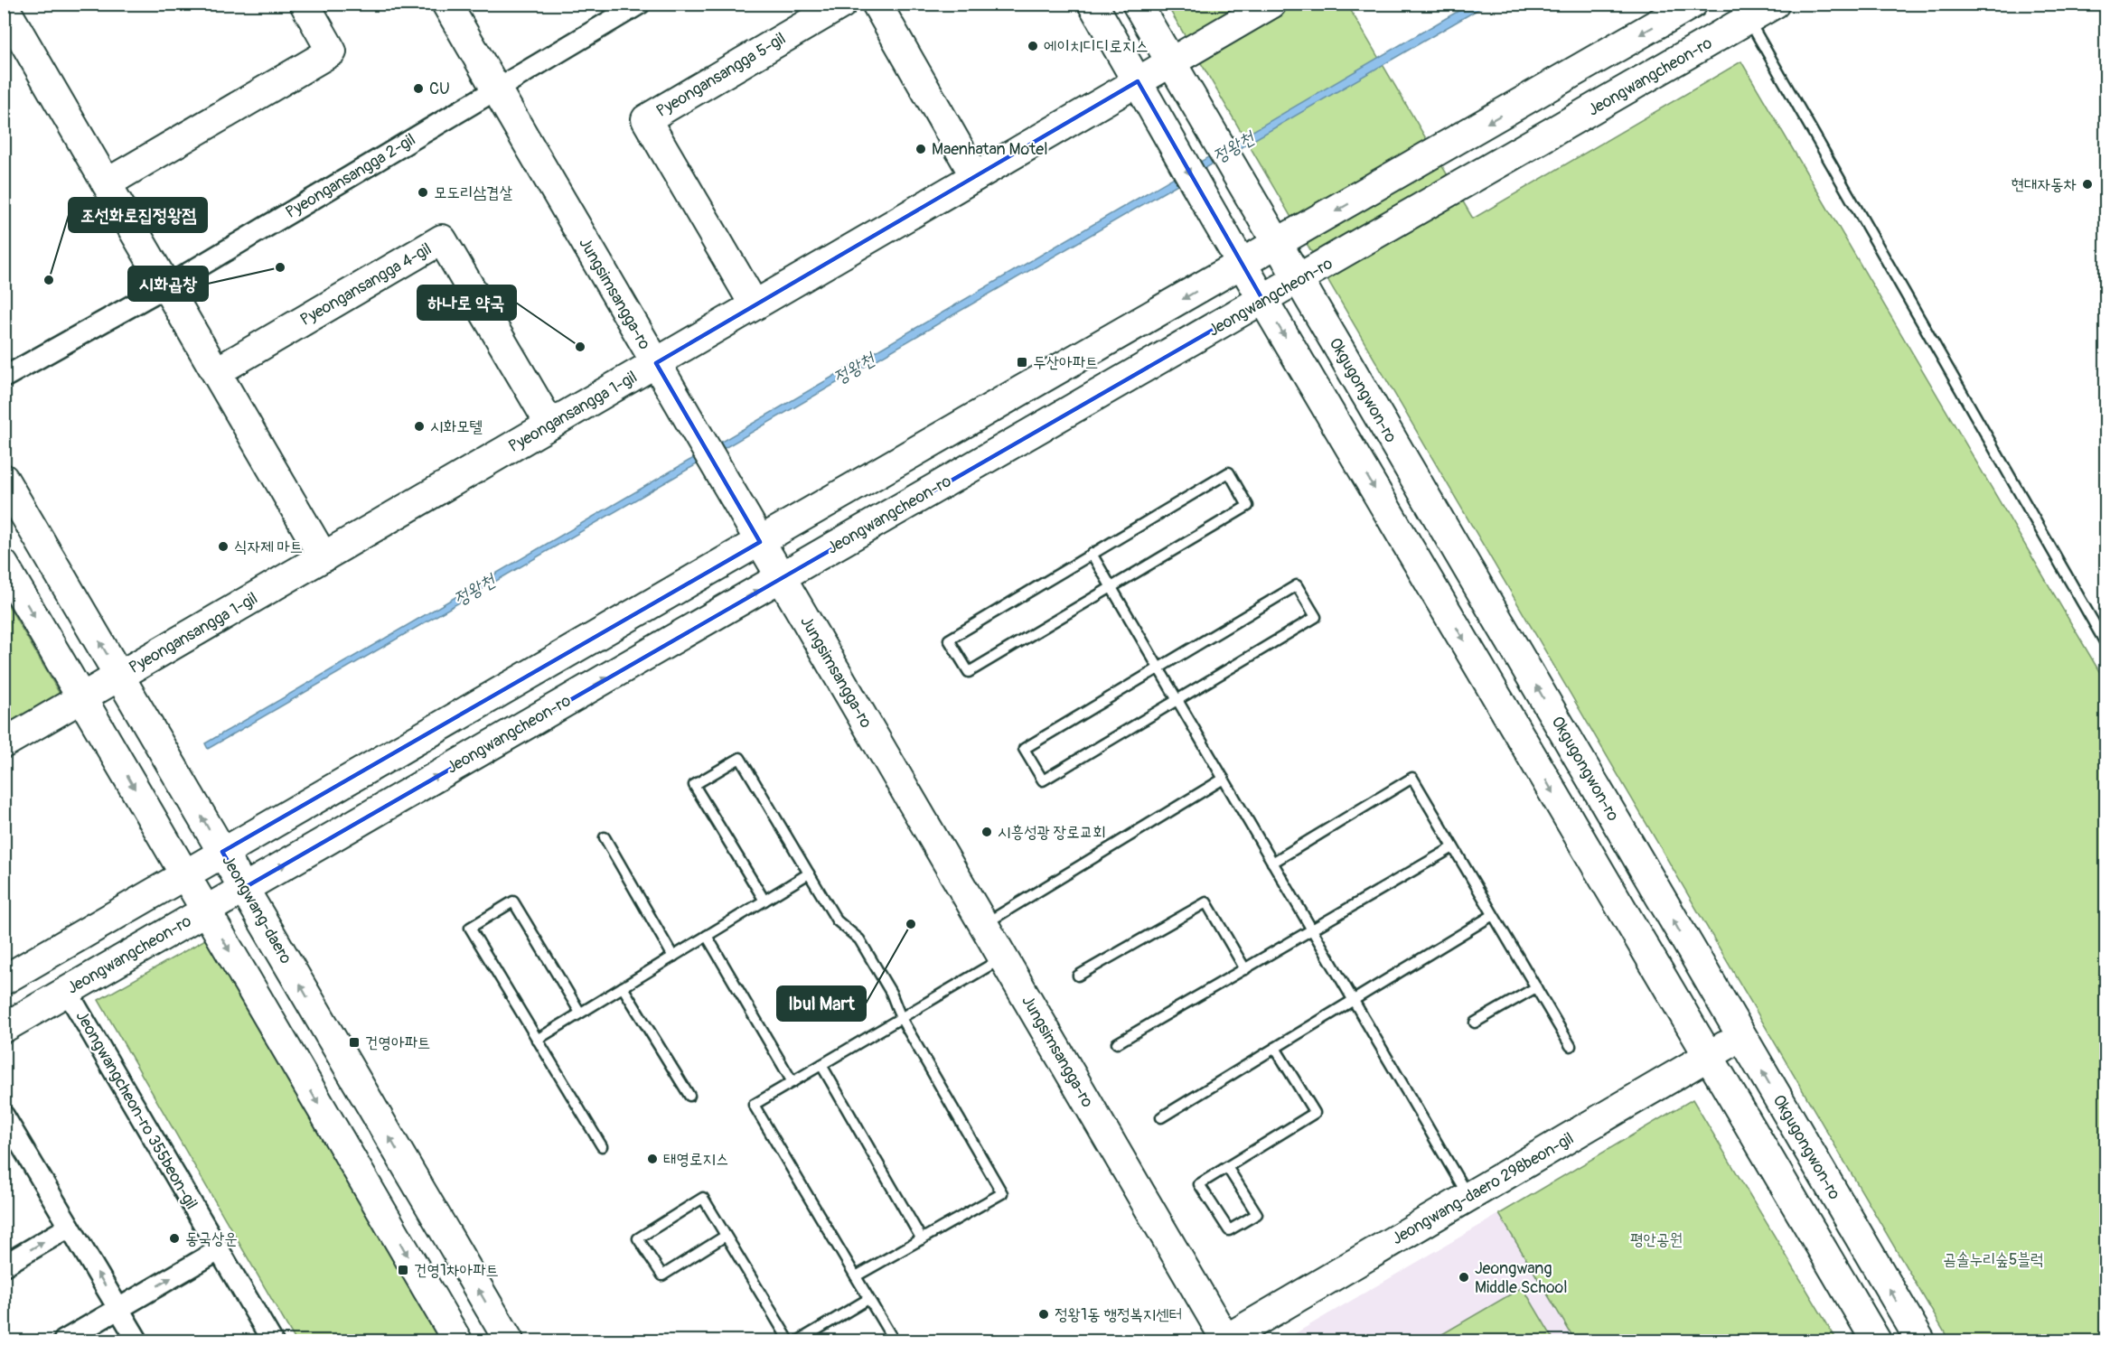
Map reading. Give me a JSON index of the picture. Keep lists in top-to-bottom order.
{
  "streets": {
    "street": [
      "Pyeongansangga 5-gil",
      "Jeongwangcheon-ro",
      "Pyeongansangga 2-gil",
      "Pyeongansangga 4-gil",
      "Jungsimsangga-ro",
      "Okgugongwon-ro",
      "Pyeongansangga 1-gil",
      "Jeongwang-daero",
      "Jeongwangcheon-ro 355beon-gil",
      "Jeongwang-daero 298beon-gil"
    ]
  },
  "crossings": [
    ["Pyeongansangga 5-gil", "Pyeongansangga 1-gil"],
    ["Jeongwangcheon-ro", "Jungsimsangga-ro"],
    ["Jeongwangcheon-ro", "Okgugongwon-ro"],
    ["Jeongwangcheon-ro", "Jeongwang-daero"],
    ["Jeongwangcheon-ro", "Jeongwangcheon-ro 355beon-gil"],
    ["Pyeongansangga 2-gil", "Jungsimsangga-ro"],
    ["Pyeongansangga 4-gil", "Pyeongansangga 1-gil"],
    ["Jungsimsangga-ro", "Pyeongansangga 1-gil"],
    ["Jungsimsangga-ro", "Jeongwang-daero 298beon-gil"],
    ["Okgugongwon-ro", "Pyeongansangga 1-gil"],
    ["Okgugongwon-ro", "Jeongwang-daero 298beon-gil"],
    ["Pyeongansangga 1-gil", "Jeongwang-daero"]
  ],
  "water": ["정왕천"],
  "parks": ["평안공원", "곰솔누리숲5블럭"],
  "places": {
    "other": [
      "에이치디디로지스",
      "CU",
      "Maenhatan Motel",
      "현대자동차",
      "모도리삼겹살",
      "시화곱창",
      "조선화로집정왕점",
      "하나로 약국",
      "시화모텔",
      "식자제 마트",
      "시흥성광 장로교회",
      "Ibul Mart",
      "태영로지스",
      "동국상운",
      "Jeongwang Middle School",
      "정왕1동 행정복지센터"
    ],
    "transit": ["두산아파트", "건영아파트", "건영1차아파트"]
  }
}
